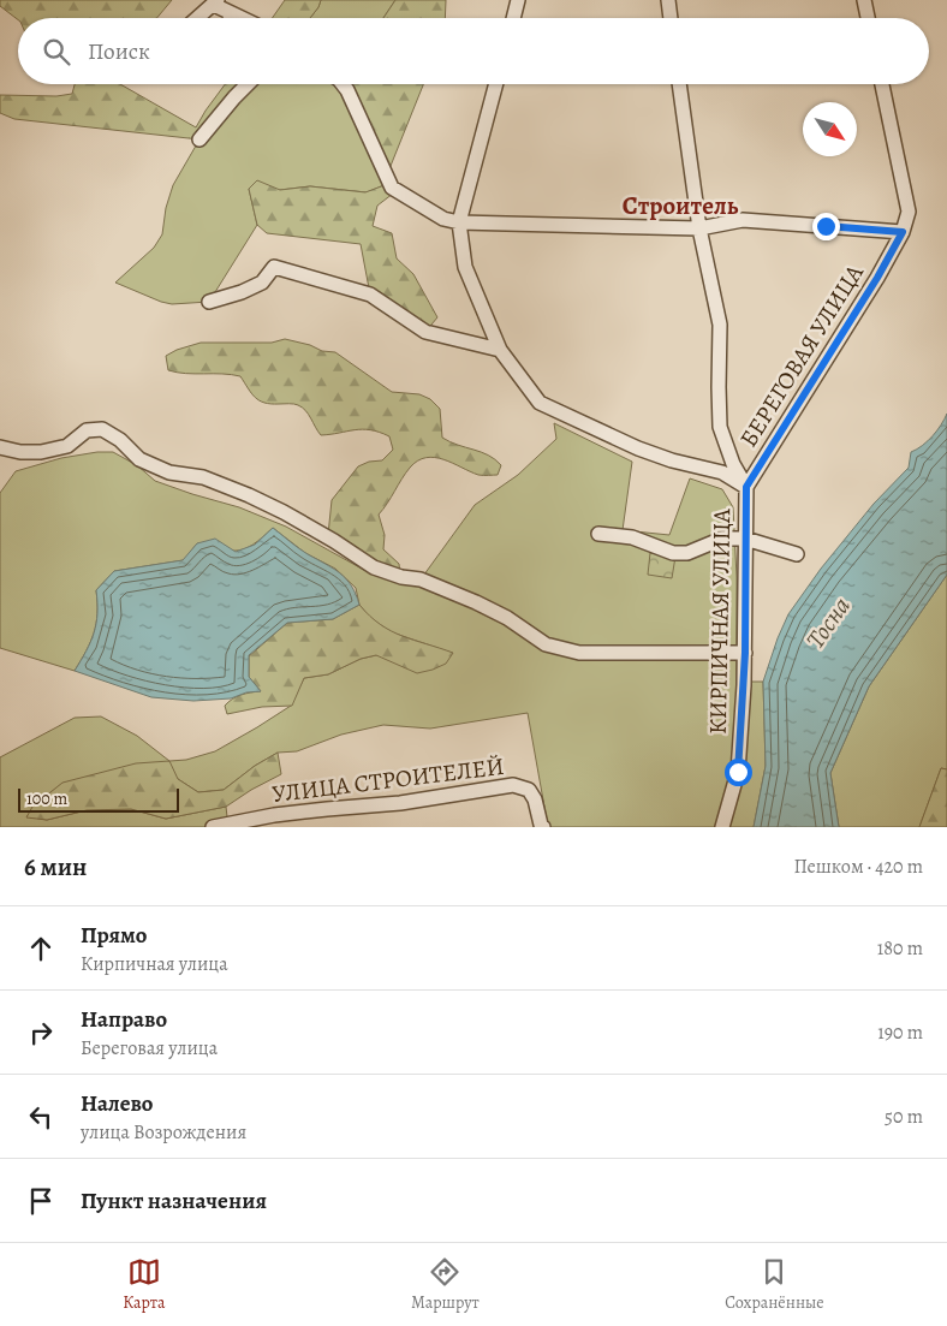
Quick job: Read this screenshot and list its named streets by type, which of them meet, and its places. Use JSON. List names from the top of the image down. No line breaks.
{"streets":{"street":["БЕРЕГОВАЯ УЛИЦА","КИРПИЧНАЯ УЛИЦА","УЛИЦА СТРОИТЕЛЕЙ"]},"crossings":[["БЕРЕГОВАЯ УЛИЦА","КИРПИЧНАЯ УЛИЦА"]],"districts":["Строитель"],"water":["Тосна"],"scale_bar":"100 m","north":"bottom right","page":{"search":"Поиск","scale":"100 m","heading":["6 мин","Пешком · 420 m"],"list":[["Прямо","Кирпичная улица","180 m"],["Направо","Береговая улица","190 m"],["Налево","улица Возрождения","50 m"],"Пункт назначения"],"nav":["Карта","Маршрут","Сохранённые"]}}
